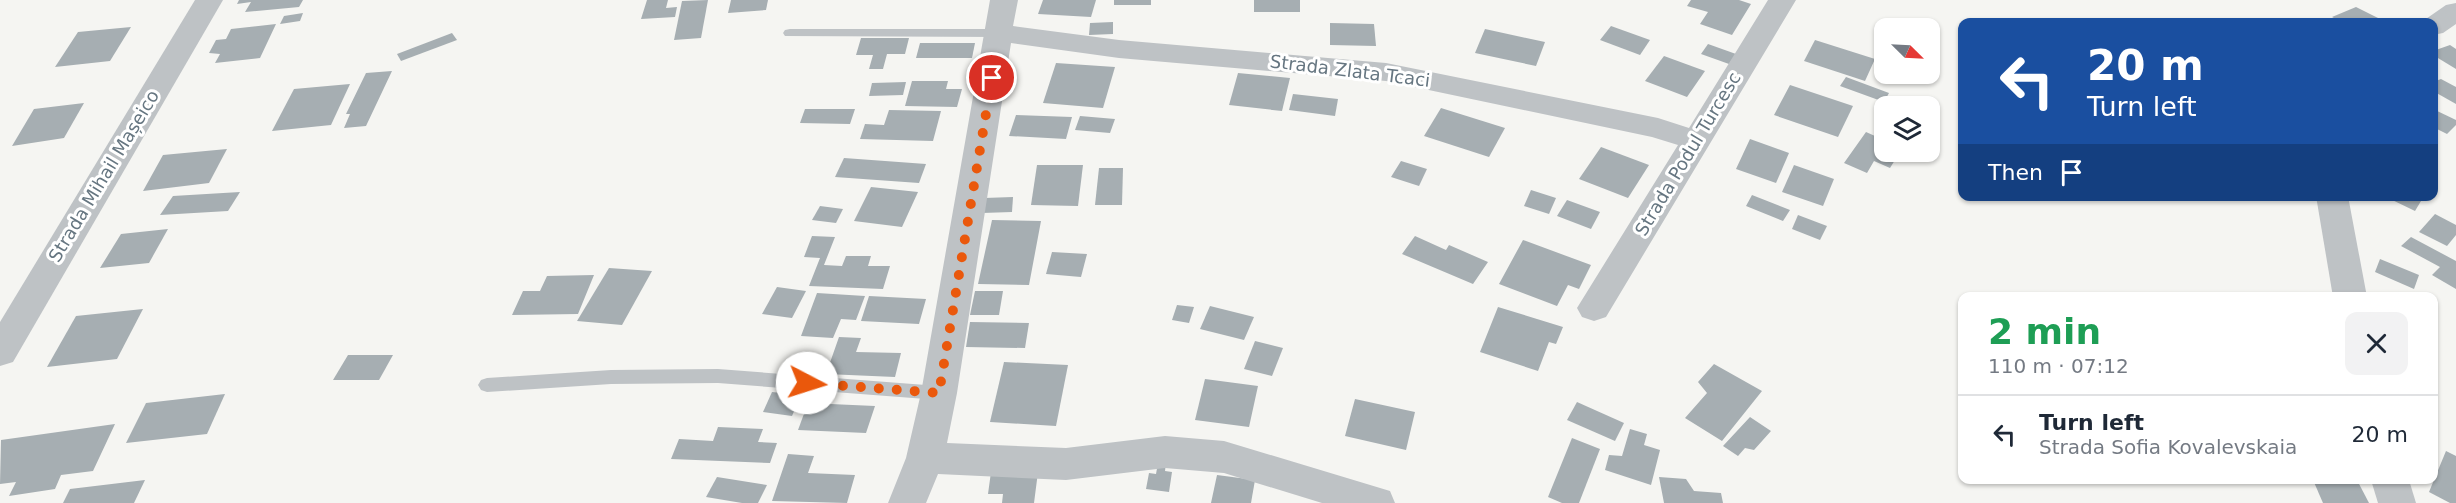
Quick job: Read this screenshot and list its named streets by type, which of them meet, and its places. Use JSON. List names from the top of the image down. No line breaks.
{"streets":{"street":["Strada Zlata Tcaci","Strada Podul Turcesc","Strada Mihail Mașeico"]},"crossings":[["Strada Zlata Tcaci","Strada Podul Turcesc"]],"north":"bottom right","page":{"turn":["20 m","Turn left"],"then":"Then","heading":["2 min","110 m · 07:12"],"list":[{"name":"Turn left","note":"Strada Sofia Kovalevskaia","value":"20 m"}]}}
